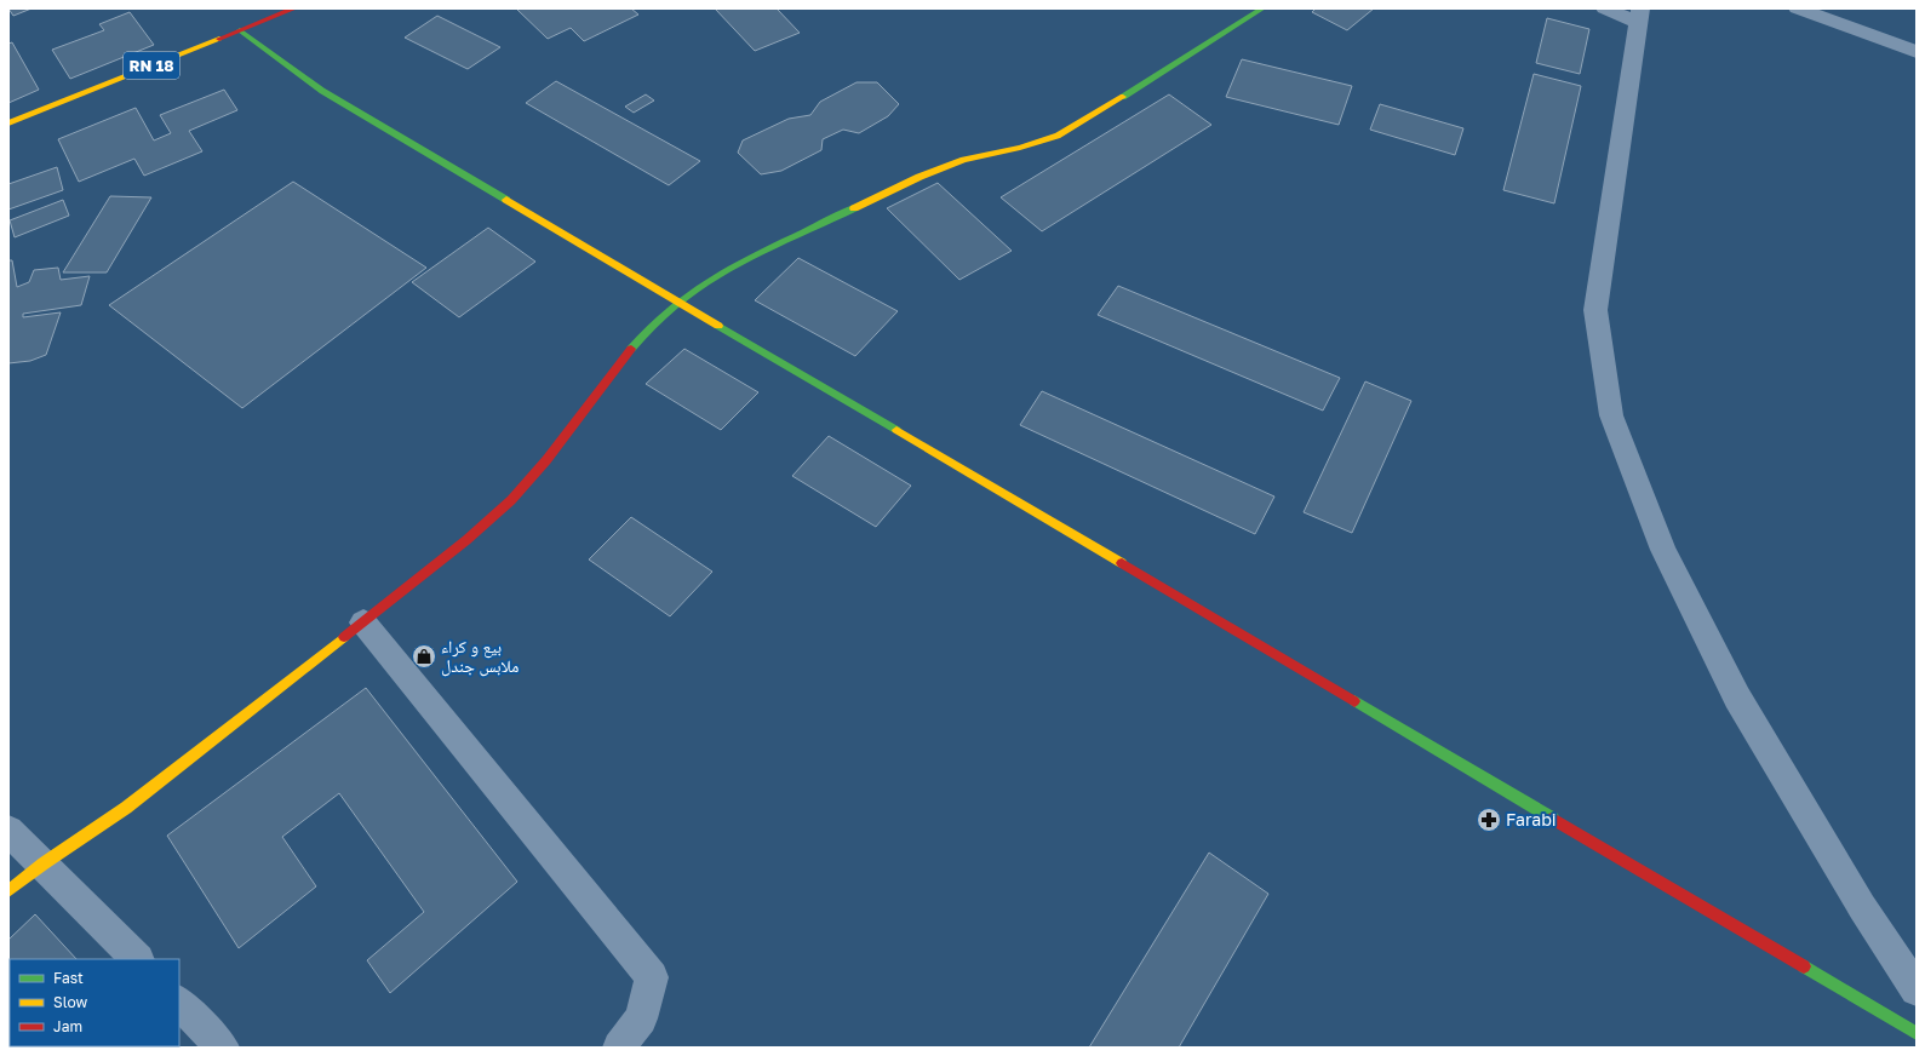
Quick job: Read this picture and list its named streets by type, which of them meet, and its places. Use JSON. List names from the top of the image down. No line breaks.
{"streets":{"street":["RN 18"]},"places":{"shop":["بيع و كراء ملابس جندل"],"pharmacy":["Farabi"]},"legend":["Fast","Slow","Jam"]}
